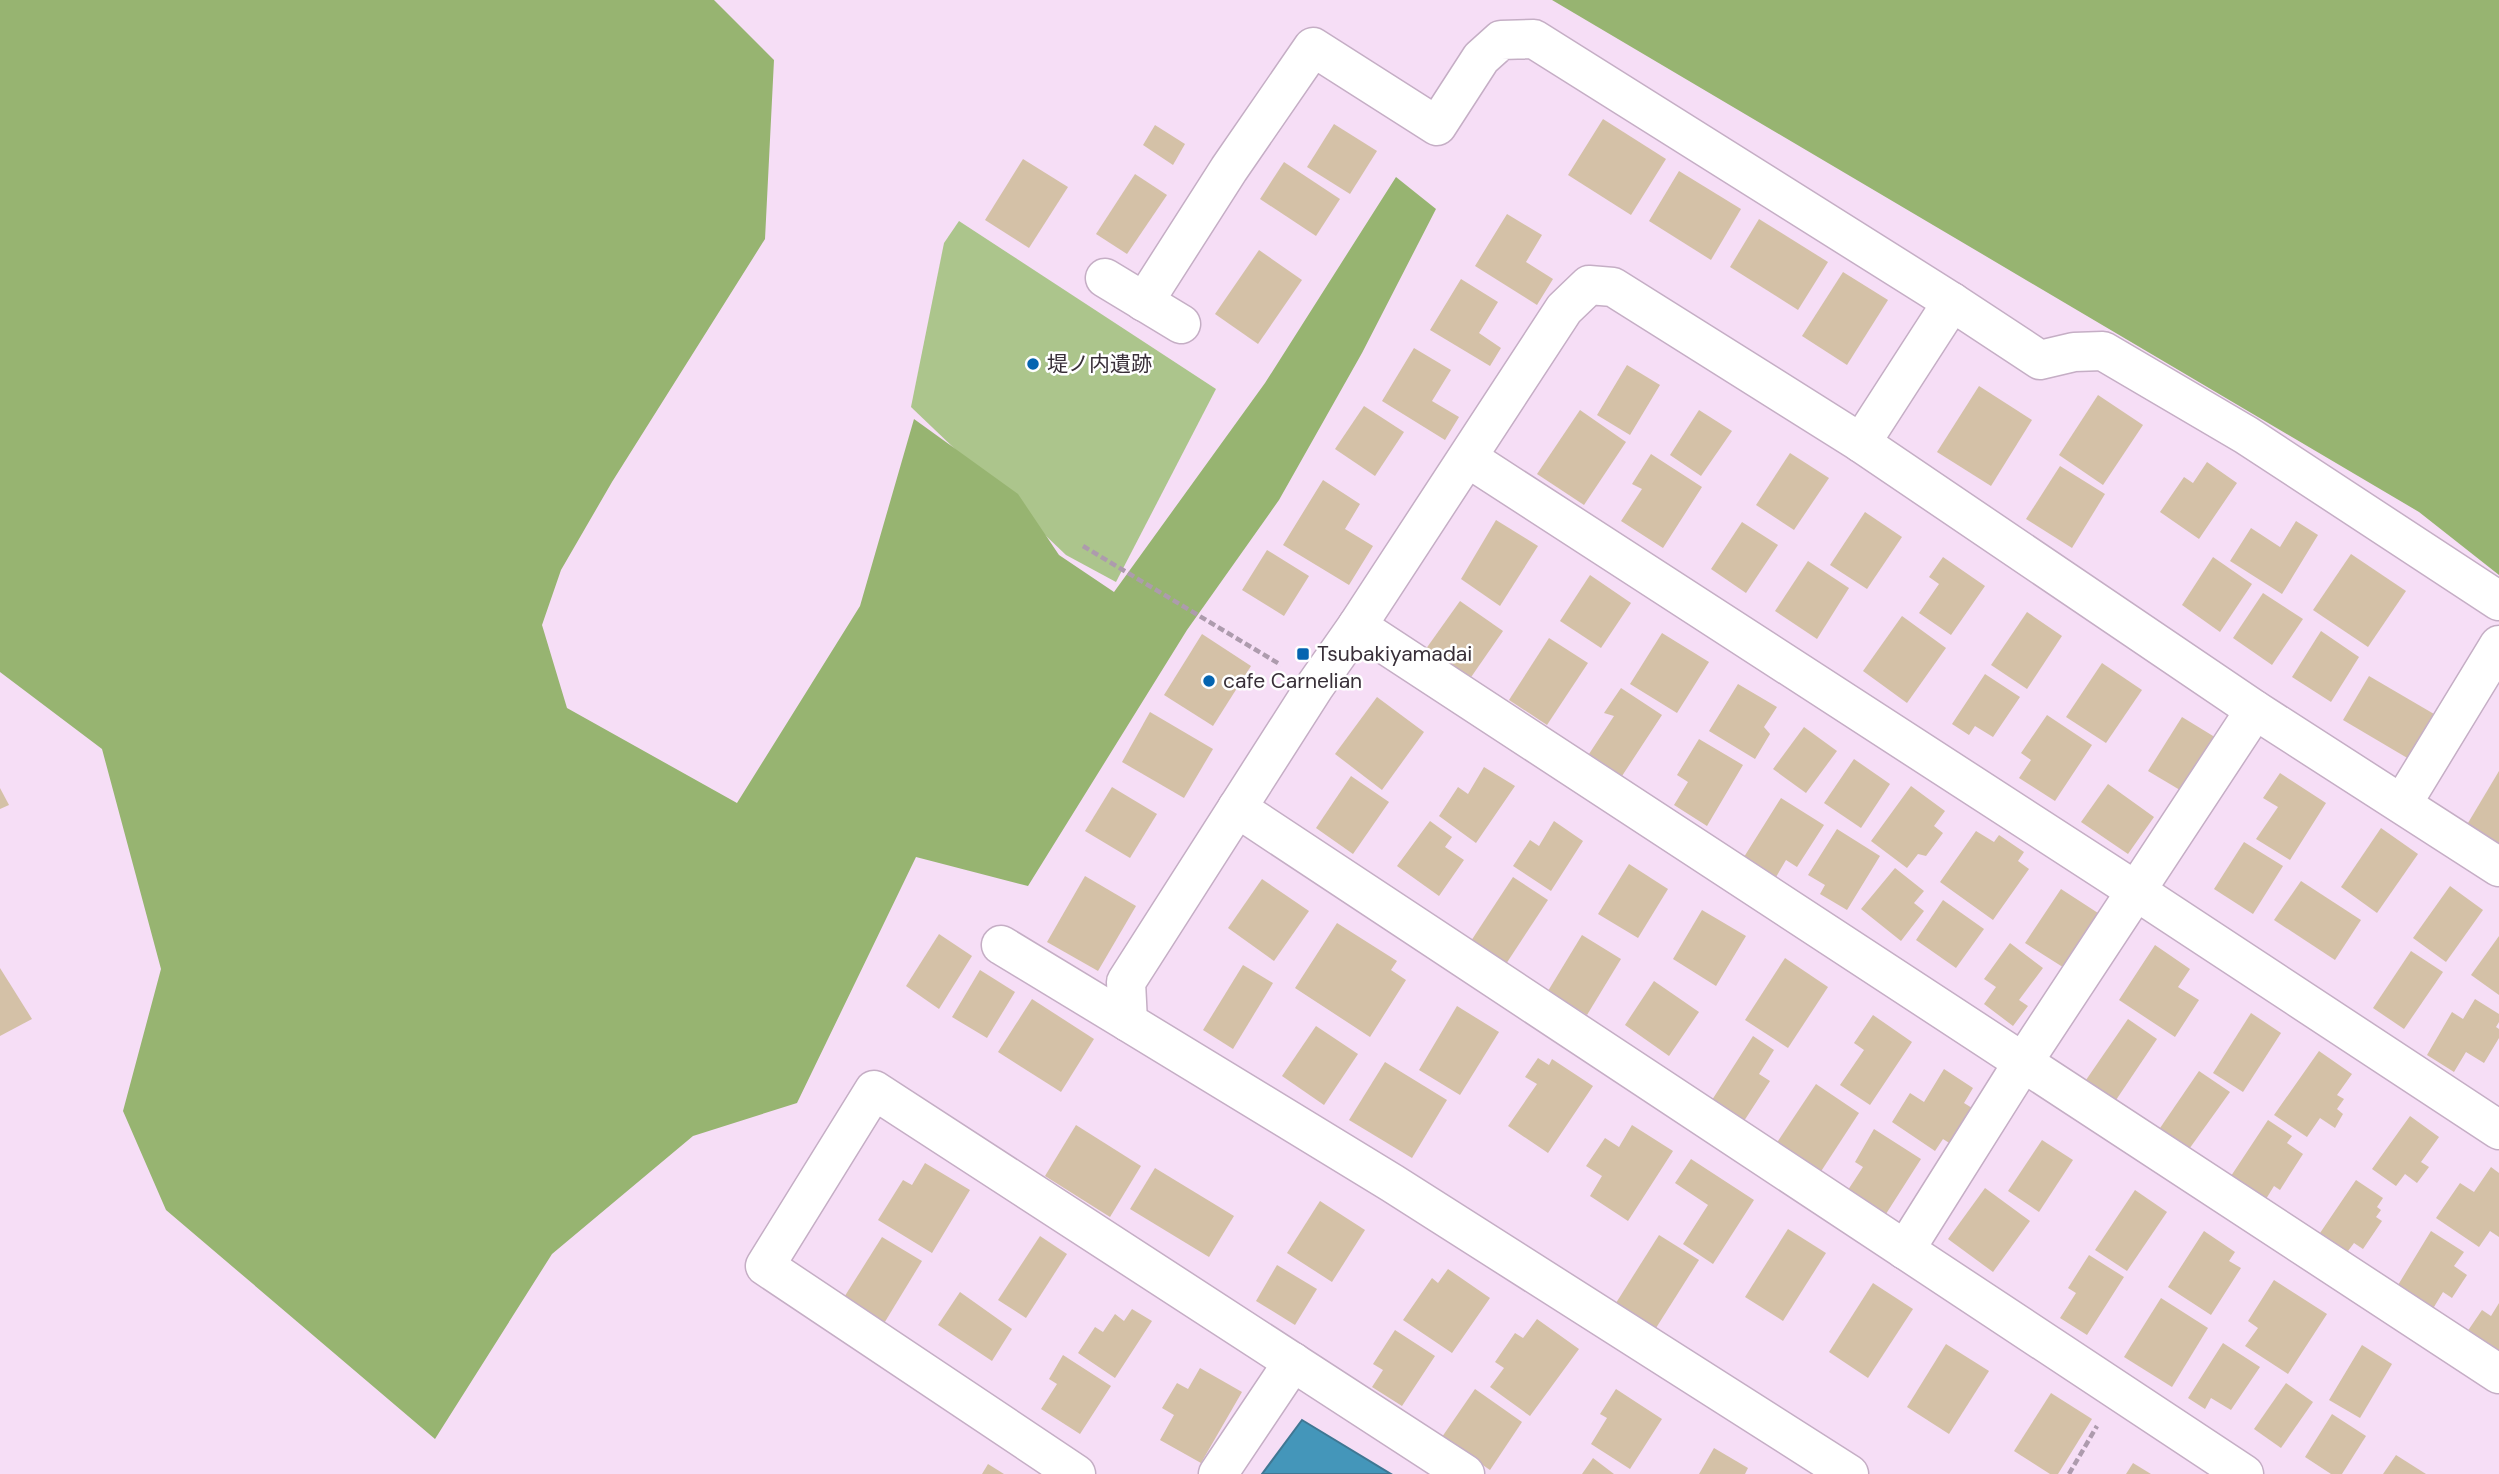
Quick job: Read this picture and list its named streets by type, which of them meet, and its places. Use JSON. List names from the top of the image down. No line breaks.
{"places":{"other":["堤ノ内遺跡","cafe Carnelian"],"transit":["Tsubakiyamadai"]}}
